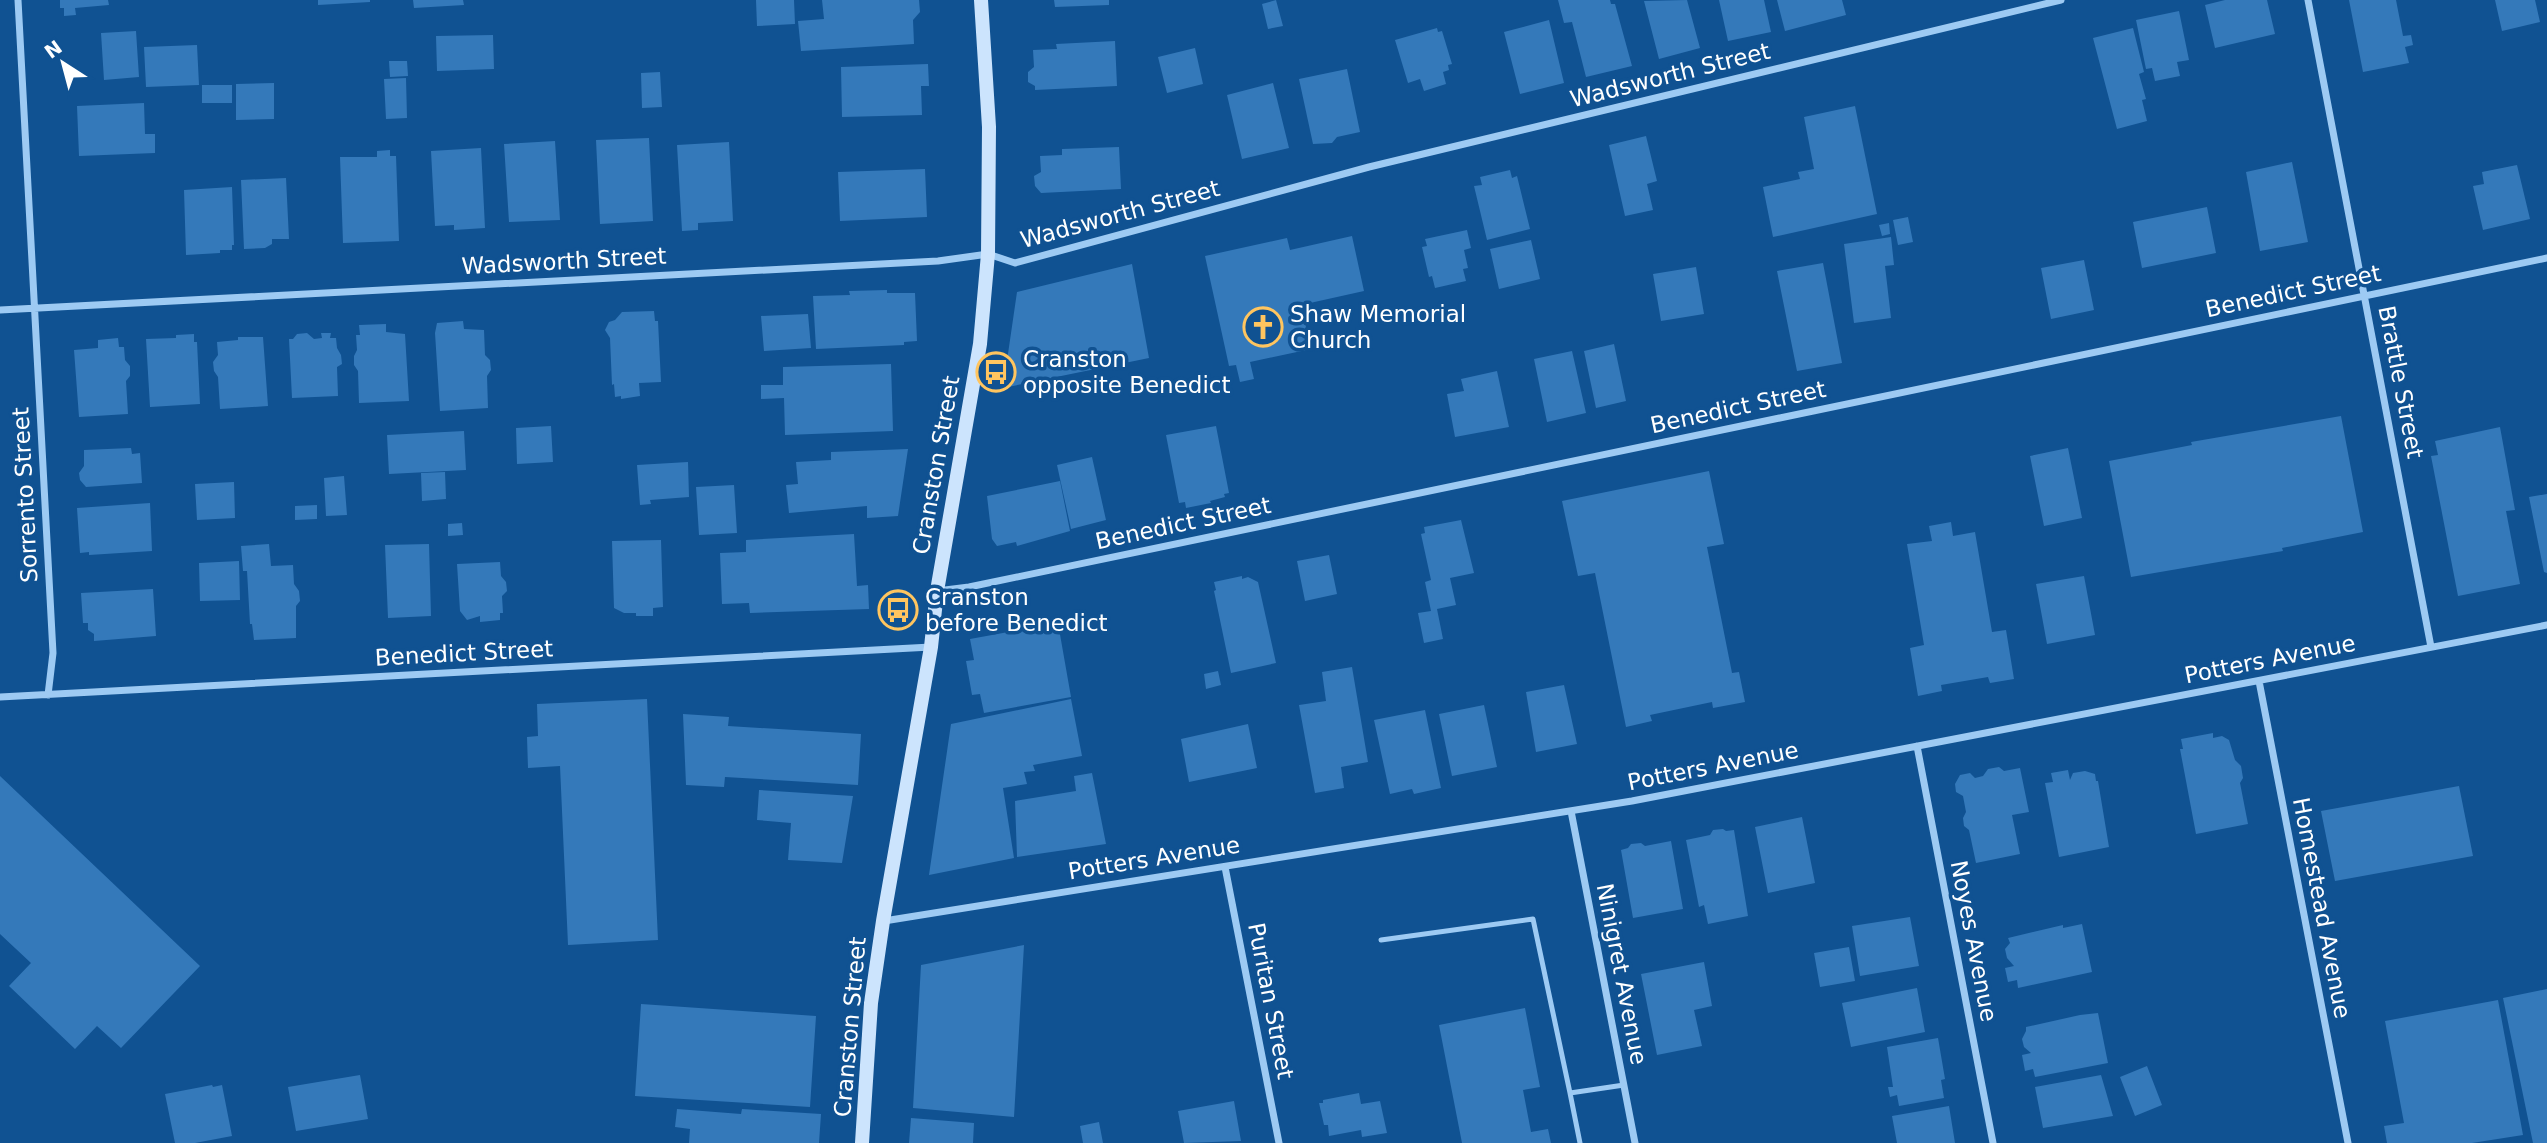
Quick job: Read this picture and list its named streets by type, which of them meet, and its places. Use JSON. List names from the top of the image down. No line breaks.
{"streets":{"main road":["Cranston Street"],"street":["Wadsworth Street","Benedict Street","Brattle Street","Sorrento Street","Potters Avenue","Homestead Avenue","Noyes Avenue","Ninigret Avenue","Puritan Street"]},"crossings":[["Wadsworth Street","Cranston Street"],["Wadsworth Street","Sorrento Street"],["Benedict Street","Brattle Street"],["Benedict Street","Cranston Street"],["Benedict Street","Sorrento Street"],["Brattle Street","Potters Avenue"],["Cranston Street","Potters Avenue"],["Potters Avenue","Homestead Avenue"],["Potters Avenue","Noyes Avenue"],["Potters Avenue","Ninigret Avenue"],["Potters Avenue","Puritan Street"]],"places":{"church":["Shaw Memorial Church"],"bus stop":["Cranston opposite Benedict","Cranston before Benedict"]},"north":"top left"}
